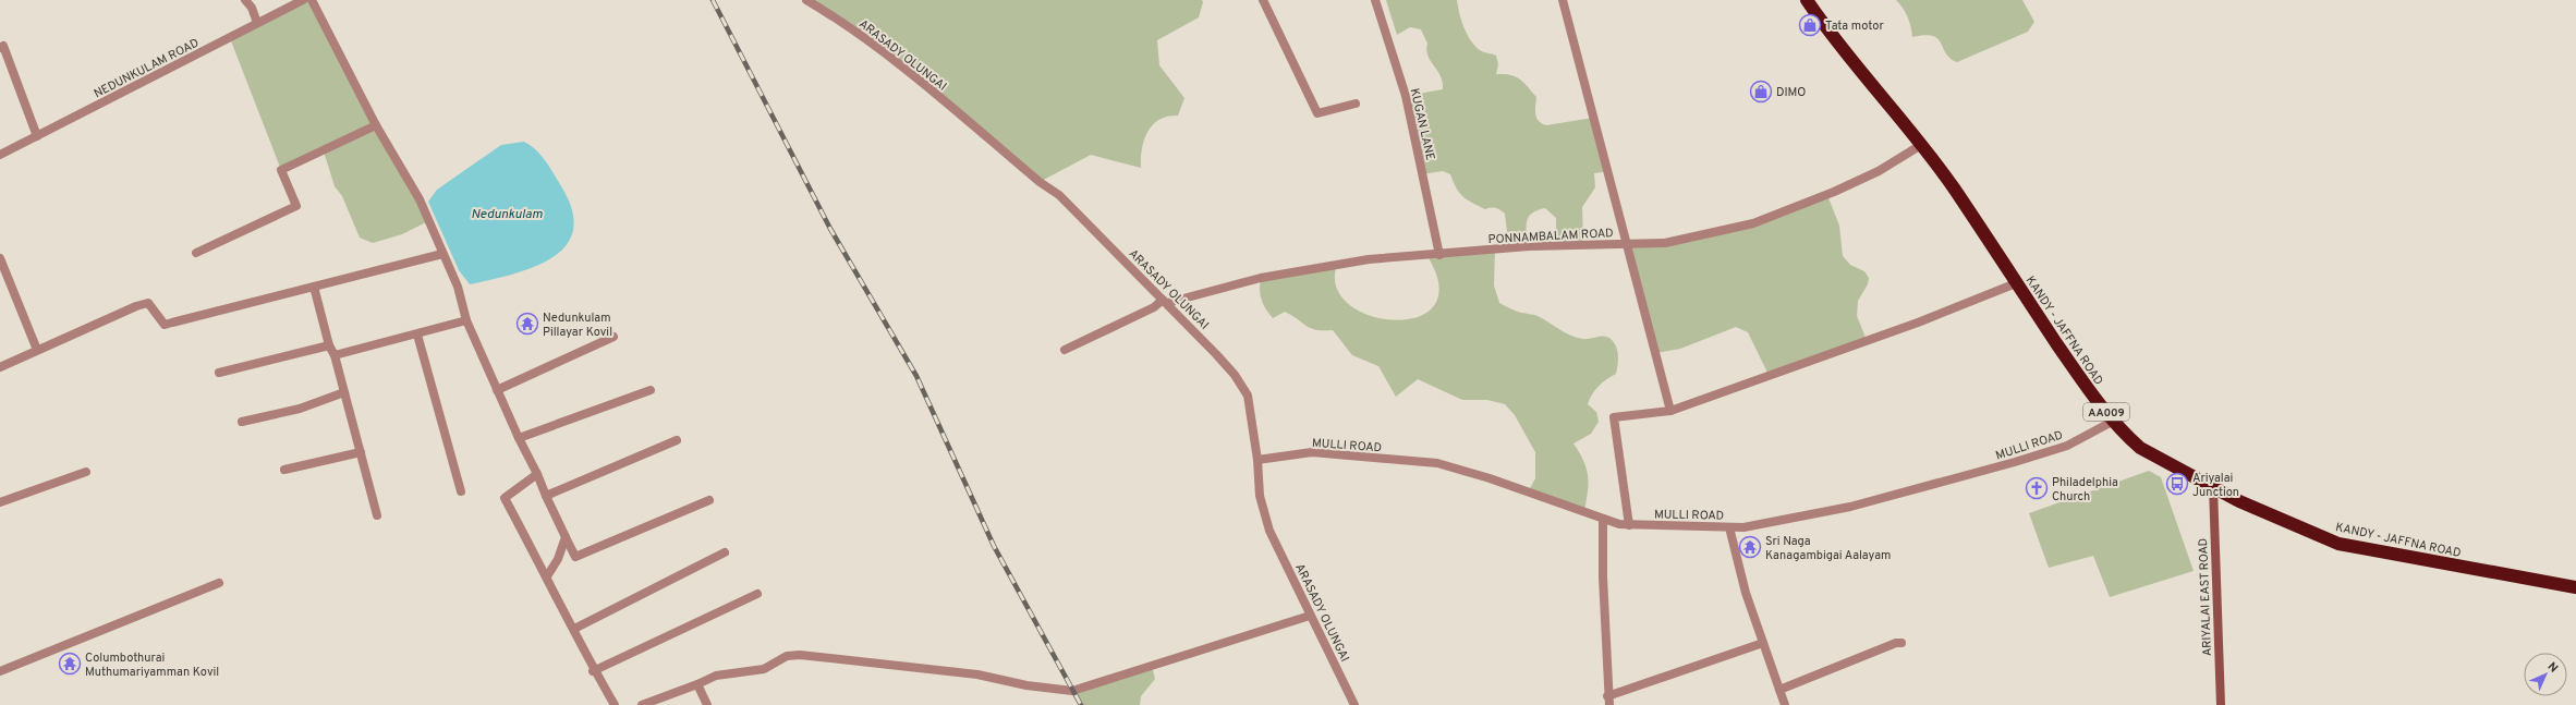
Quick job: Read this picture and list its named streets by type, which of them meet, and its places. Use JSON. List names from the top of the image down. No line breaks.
{"streets":{"highway":["KANDY - JAFFNA ROAD","AA009"],"street":["ARASADY OLUNGAI","NEDUNKULAM ROAD","KUGAN LANE","PONNAMBALAM ROAD","MULLI ROAD","ARIYALAI EAST ROAD"]},"crossings":[["ARASADY OLUNGAI","PONNAMBALAM ROAD"],["ARASADY OLUNGAI","MULLI ROAD"],["KUGAN LANE","PONNAMBALAM ROAD"],["PONNAMBALAM ROAD","KANDY - JAFFNA ROAD"],["KANDY - JAFFNA ROAD","MULLI ROAD"],["KANDY - JAFFNA ROAD","ARIYALAI EAST ROAD"]],"water":["Nedunkulam"],"places":{"shop":["Tata motor","DIMO"],"temple":["Nedunkulam Pillayar Kovil","Sri Naga Kanagambigai Aalayam","Columbothurai Muthumariyamman Kovil"],"bus stop":["Ariyalai Junction"],"church":["Philadelphia Church"]},"north":"top right"}
